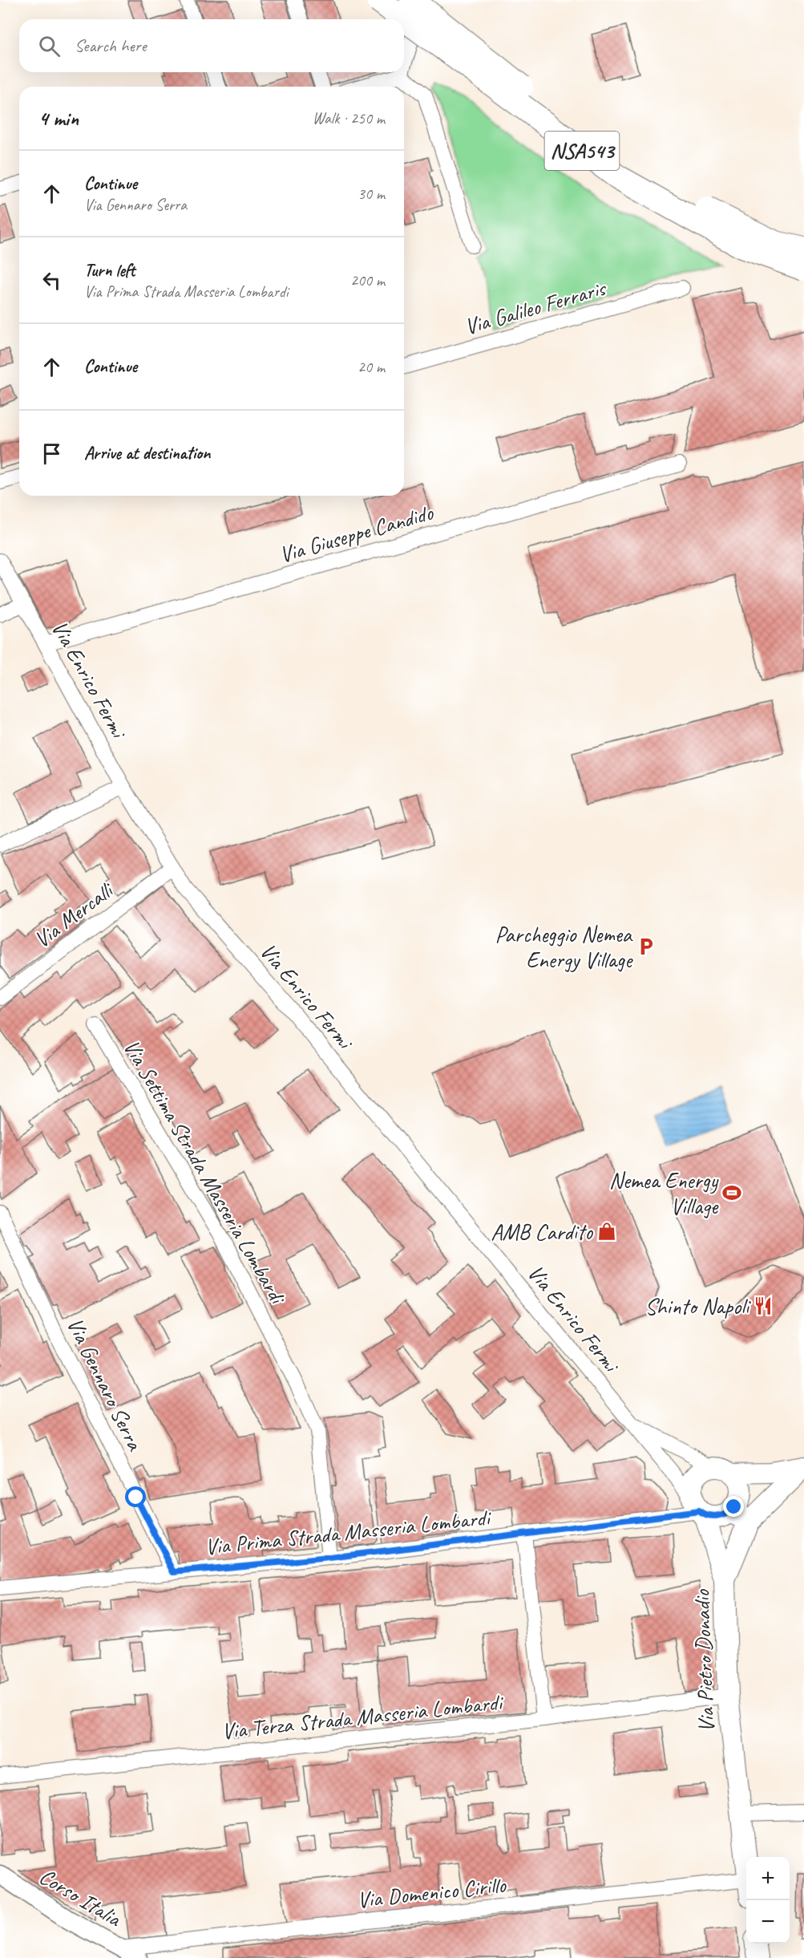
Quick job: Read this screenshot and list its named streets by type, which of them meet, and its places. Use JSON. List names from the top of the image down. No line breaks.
{"streets":{"highway":["NSA543"],"main road":["Via Pietro Donadio"],"street":["Via Galileo Ferraris","Via Giuseppe Candido","Via Enrico Fermi","Via Mercalli","Via Settima Strada Masseria Lombardi","Via Gennaro Serra","Via Prima Strada Masseria Lombardi","Via Terza Strada Masseria Lombardi","Via Domenico Cirillo","Corso Italia"]},"crossings":[["Via Giuseppe Candido","Via Enrico Fermi"],["Via Enrico Fermi","Via Mercalli"],["Via Enrico Fermi","Via Prima Strada Masseria Lombardi"],["Via Settima Strada Masseria Lombardi","Via Prima Strada Masseria Lombardi"],["Via Gennaro Serra","Via Prima Strada Masseria Lombardi"],["Via Pietro Donadio","Via Terza Strada Masseria Lombardi"],["Via Domenico Cirillo","Corso Italia"]],"places":{"parking":["Parcheggio Nemea Energy Village"],"sports":["Nemea Energy Village"],"shop":["AMB Cardito"],"restaurant":["Shinto Napoli"]},"page":{"search":"Search here","heading":["4 min","Walk · 250 m"],"list":[["Continue","Via Gennaro Serra","30 m"],["Turn left","Via Prima Strada Masseria Lombardi","200 m"],["Continue","20 m"],"Arrive at destination"],"map_buttons":["+","−"]}}
